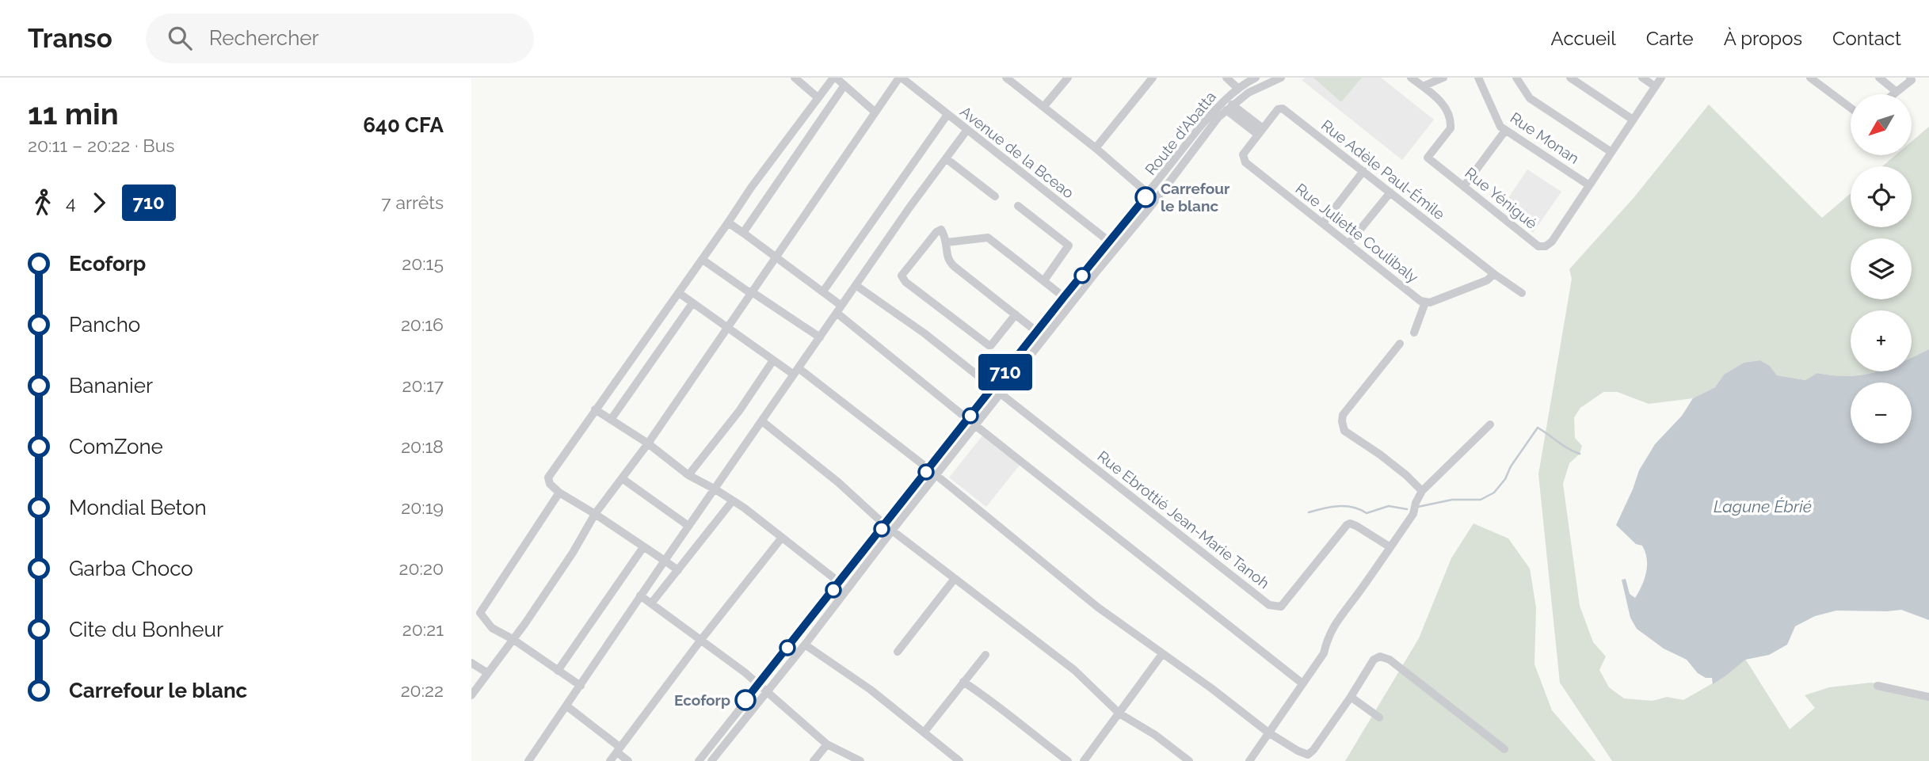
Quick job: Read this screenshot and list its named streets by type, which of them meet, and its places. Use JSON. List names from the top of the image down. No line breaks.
{"streets":{"street":["Route d'Abatta","Rue Monan","Avenue de la Bceao","Rue Adèle Paul-Émile","Rue Yénigué","Rue Juliette Coulibaly","Rue Ebrottié Jean-Marie Tanoh"]},"crossings":[["Route d'Abatta","Avenue de la Bceao"],["Route d'Abatta","Rue Ebrottié Jean-Marie Tanoh"],["Rue Monan","Rue Yénigué"],["Rue Adèle Paul-Émile","Rue Juliette Coulibaly"]],"water":["Lagune Ébrié"],"places":["Carrefour le blanc","Ecoforp"],"lines":["bus line 710"],"north":"bottom left","page":{"header":"Transo","search":"Rechercher","nav":["Accueil","Carte","À propos","Contact"],"heading":["11 min","20:11 – 20:22 · Bus","640 CFA"],"on_map":"710","map_buttons":["+","−"],"legs":["4","710","7 arrêts"],"list":[{"name":"Ecoforp","value":"20:15"},{"name":"Pancho","value":"20:16"},{"name":"Bananier","value":"20:17"},{"name":"ComZone","value":"20:18"},{"name":"Mondial Beton","value":"20:19"},{"name":"Garba Choco","value":"20:20"},{"name":"Cite du Bonheur","value":"20:21"},{"name":"Carrefour le blanc","value":"20:22"}]}}
